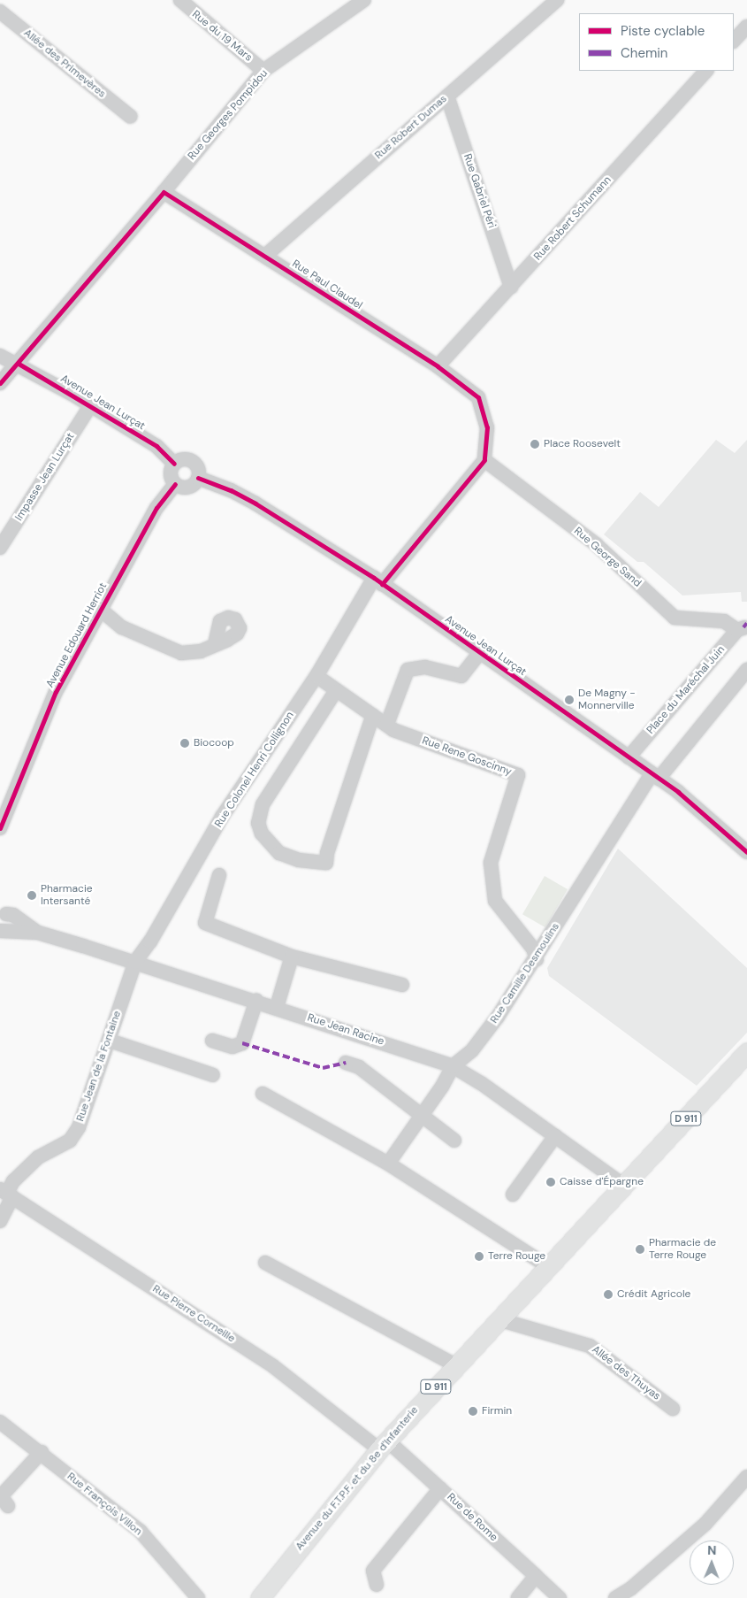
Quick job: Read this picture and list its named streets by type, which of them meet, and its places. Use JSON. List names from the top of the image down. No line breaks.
{"streets":{"main road":["D 911","Avenue du F.T.P.F. et du 8e d'Infanterie"],"street":["Rue du 19 Mars","Allée des Primevères","Rue Georges Pompidou","Rue Robert Dumas","Rue Gabriel Péri","Rue Robert Schumann","Rue Paul Claudel","Avenue Jean Lurçat","Impasse Jean Lurçat","Rue George Sand","Avenue Edouard Herriot","Place du Maréchal Juin","Rue Rene Goscinny","Rue Colonel Henri Collignon","Rue Camille Desmoulins","Rue Jean Racine","Rue Jean de la Fontaine","Rue Pierre Corneille","Allée des Thuyas","Rue François Villon","Rue de Rome"]},"crossings":[["Rue du 19 Mars","Rue Georges Pompidou"],["Rue Georges Pompidou","Rue Paul Claudel"],["Rue Robert Dumas","Rue Gabriel Péri"],["Rue Robert Dumas","Rue Paul Claudel"],["Rue Gabriel Péri","Rue Robert Schumann"],["Rue Robert Schumann","Rue Paul Claudel"],["Rue Paul Claudel","Rue George Sand"],["Avenue Jean Lurçat","Impasse Jean Lurçat"],["Avenue Jean Lurçat","Avenue Edouard Herriot"],["Avenue Jean Lurçat","Place du Maréchal Juin"],["Avenue Jean Lurçat","Rue Colonel Henri Collignon"],["Avenue Jean Lurçat","Rue Camille Desmoulins"],["Rue George Sand","Place du Maréchal Juin"],["Rue Rene Goscinny","Rue Camille Desmoulins"],["Rue Colonel Henri Collignon","Rue Jean Racine"],["Rue Colonel Henri Collignon","Rue Jean de la Fontaine"],["Rue Camille Desmoulins","Rue Jean Racine"],["Rue Jean Racine","Rue Jean de la Fontaine"],["Rue Jean Racine","Avenue du F.T.P.F. et du 8e d'Infanterie"],["Rue Jean de la Fontaine","Rue Pierre Corneille"],["Rue Pierre Corneille","Avenue du F.T.P.F. et du 8e d'Infanterie"],["Rue Pierre Corneille","Rue de Rome"],["Allée des Thuyas","Avenue du F.T.P.F. et du 8e d'Infanterie"],["Avenue du F.T.P.F. et du 8e d'Infanterie","Rue de Rome"]],"places":["Place Roosevelt","De Magny - Monnerville","Biocoop","Pharmacie Intersanté","Caisse d'Épargne","Pharmacie de Terre Rouge","Terre Rouge","Crédit Agricole","Firmin"],"legend":["Piste cyclable","Chemin"],"north":"top"}
